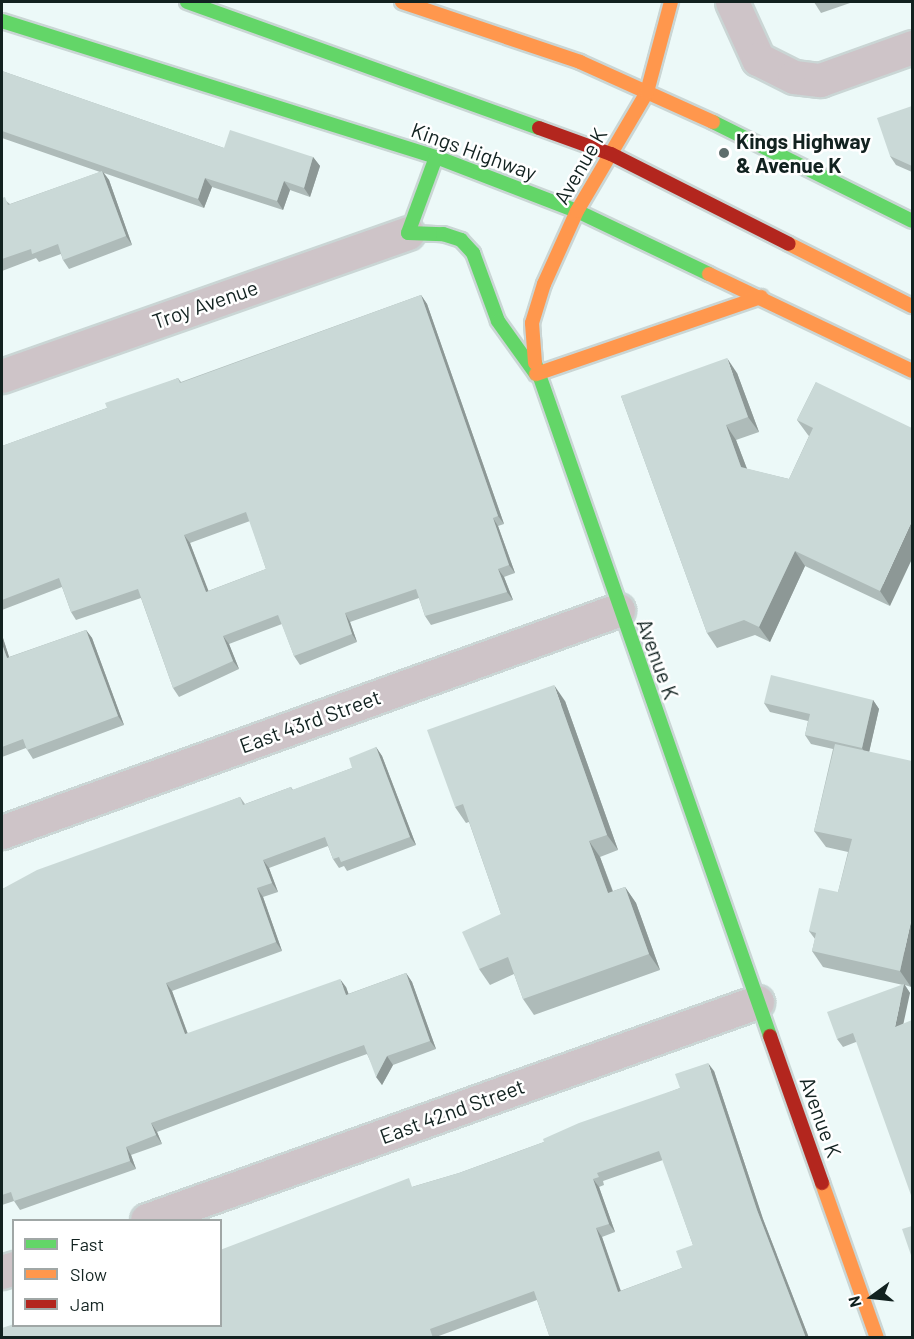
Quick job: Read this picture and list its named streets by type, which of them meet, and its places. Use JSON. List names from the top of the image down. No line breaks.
{"streets":{"street":["Kings Highway","Avenue K","Troy Avenue","East 43rd Street","East 42nd Street"]},"crossings":[["Kings Highway","Avenue K"],["Avenue K","East 43rd Street"],["Avenue K","East 42nd Street"]],"places":["Kings Highway & Avenue K"],"legend":["Fast","Slow","Jam"],"north":"left"}
